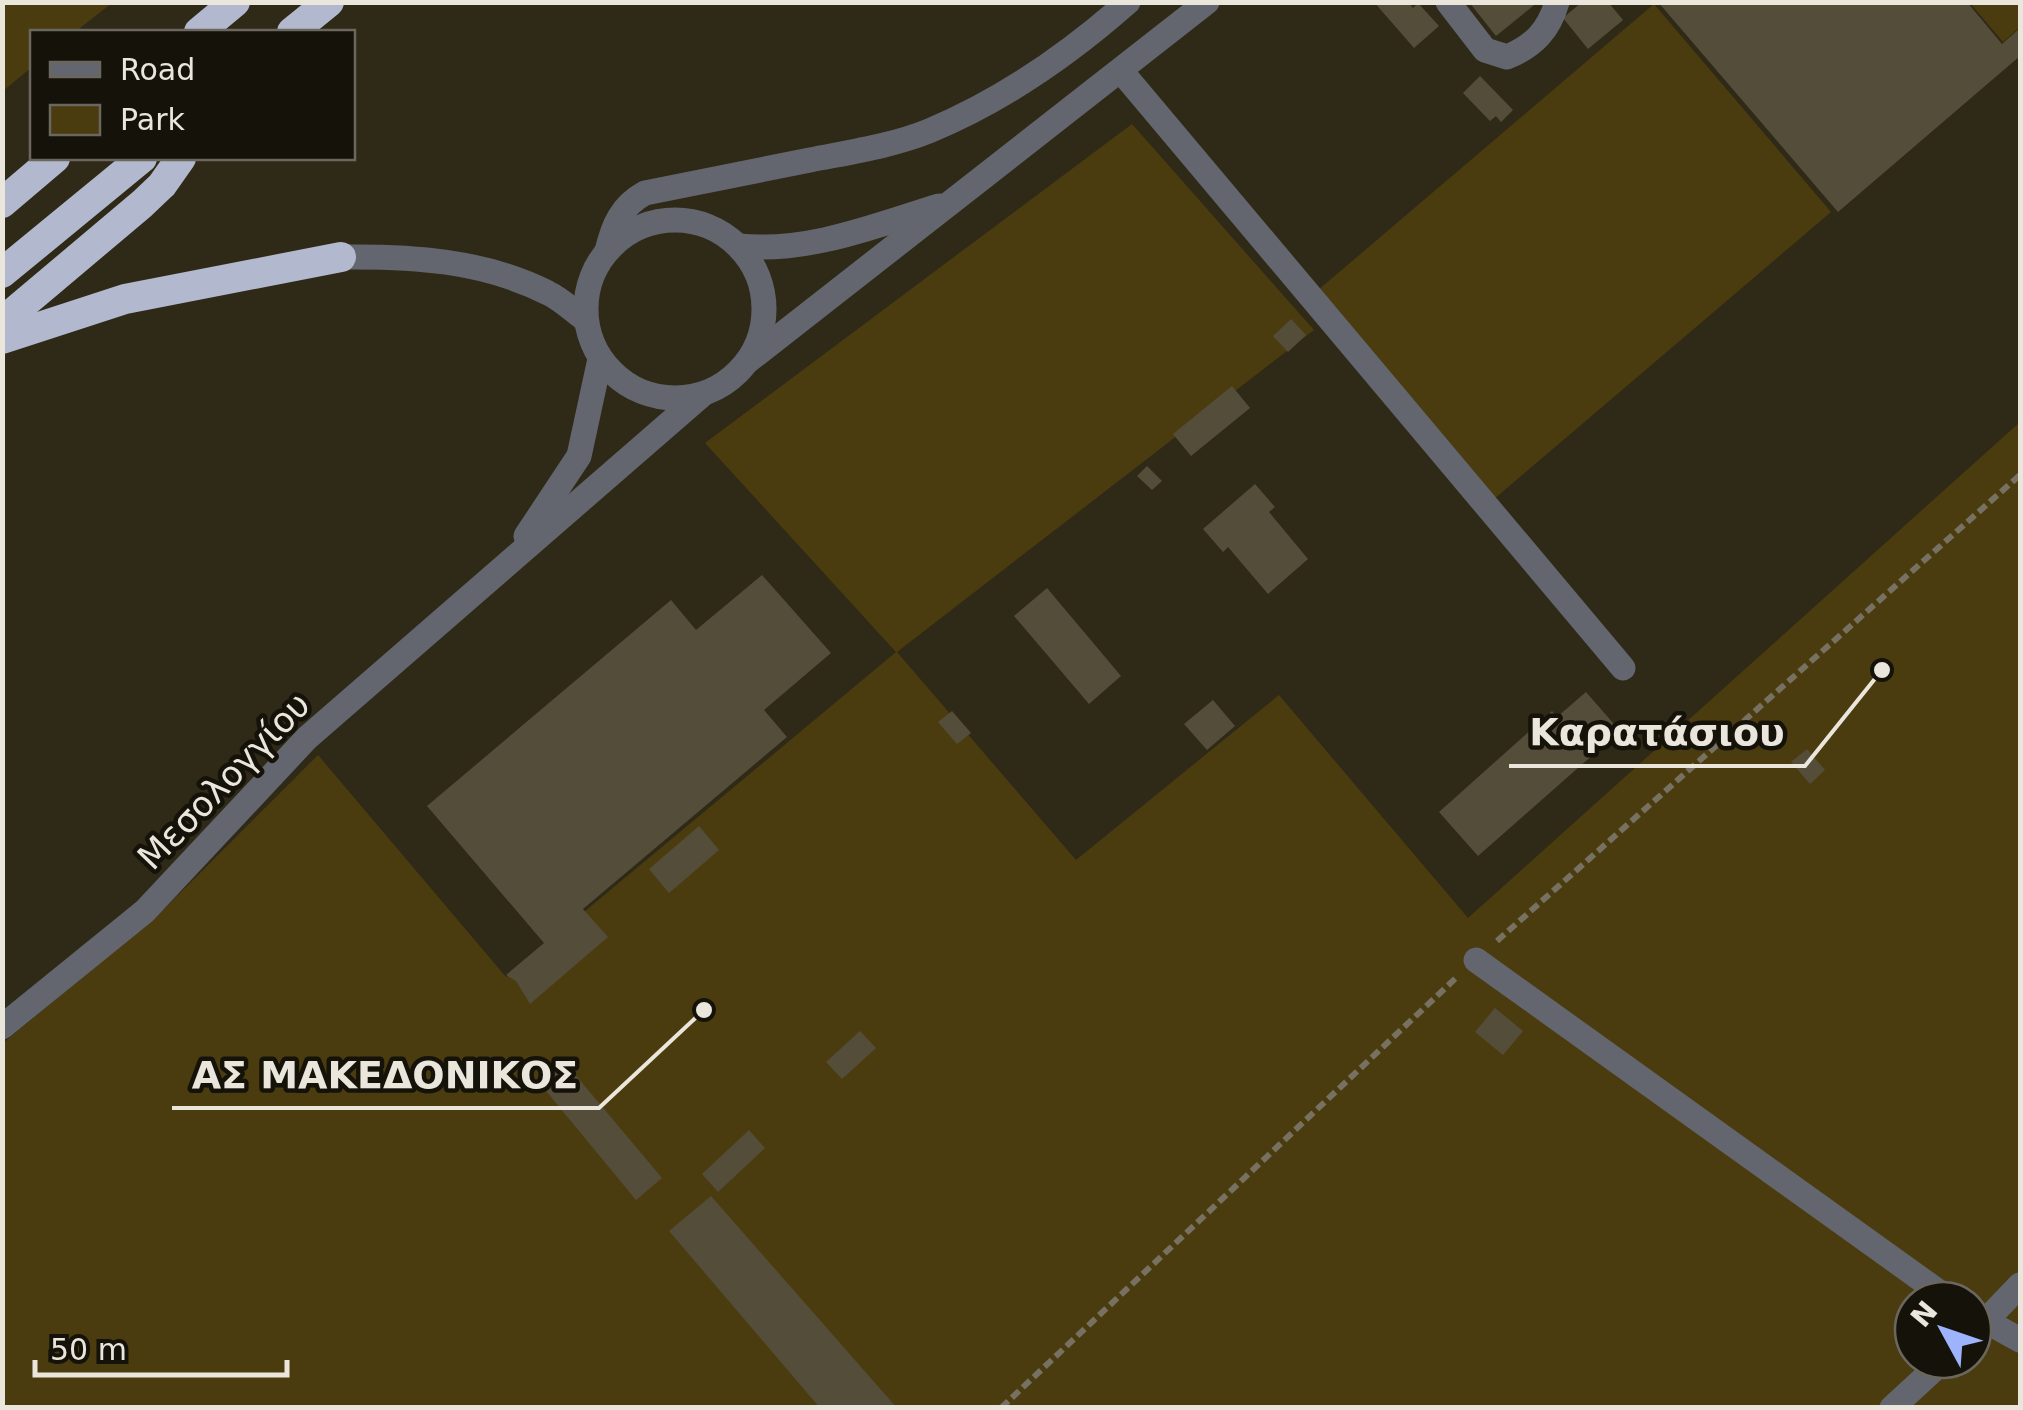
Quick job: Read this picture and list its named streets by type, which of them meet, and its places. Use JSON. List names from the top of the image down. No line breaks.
{"streets":{"street":["Μεσολογγίου"]},"places":["Καρατάσιου","ΑΣ ΜΑΚΕΔΟΝΙΚΟΣ"],"legend":["Road","Park"],"scale_bar":"50 m","north":"top left"}
